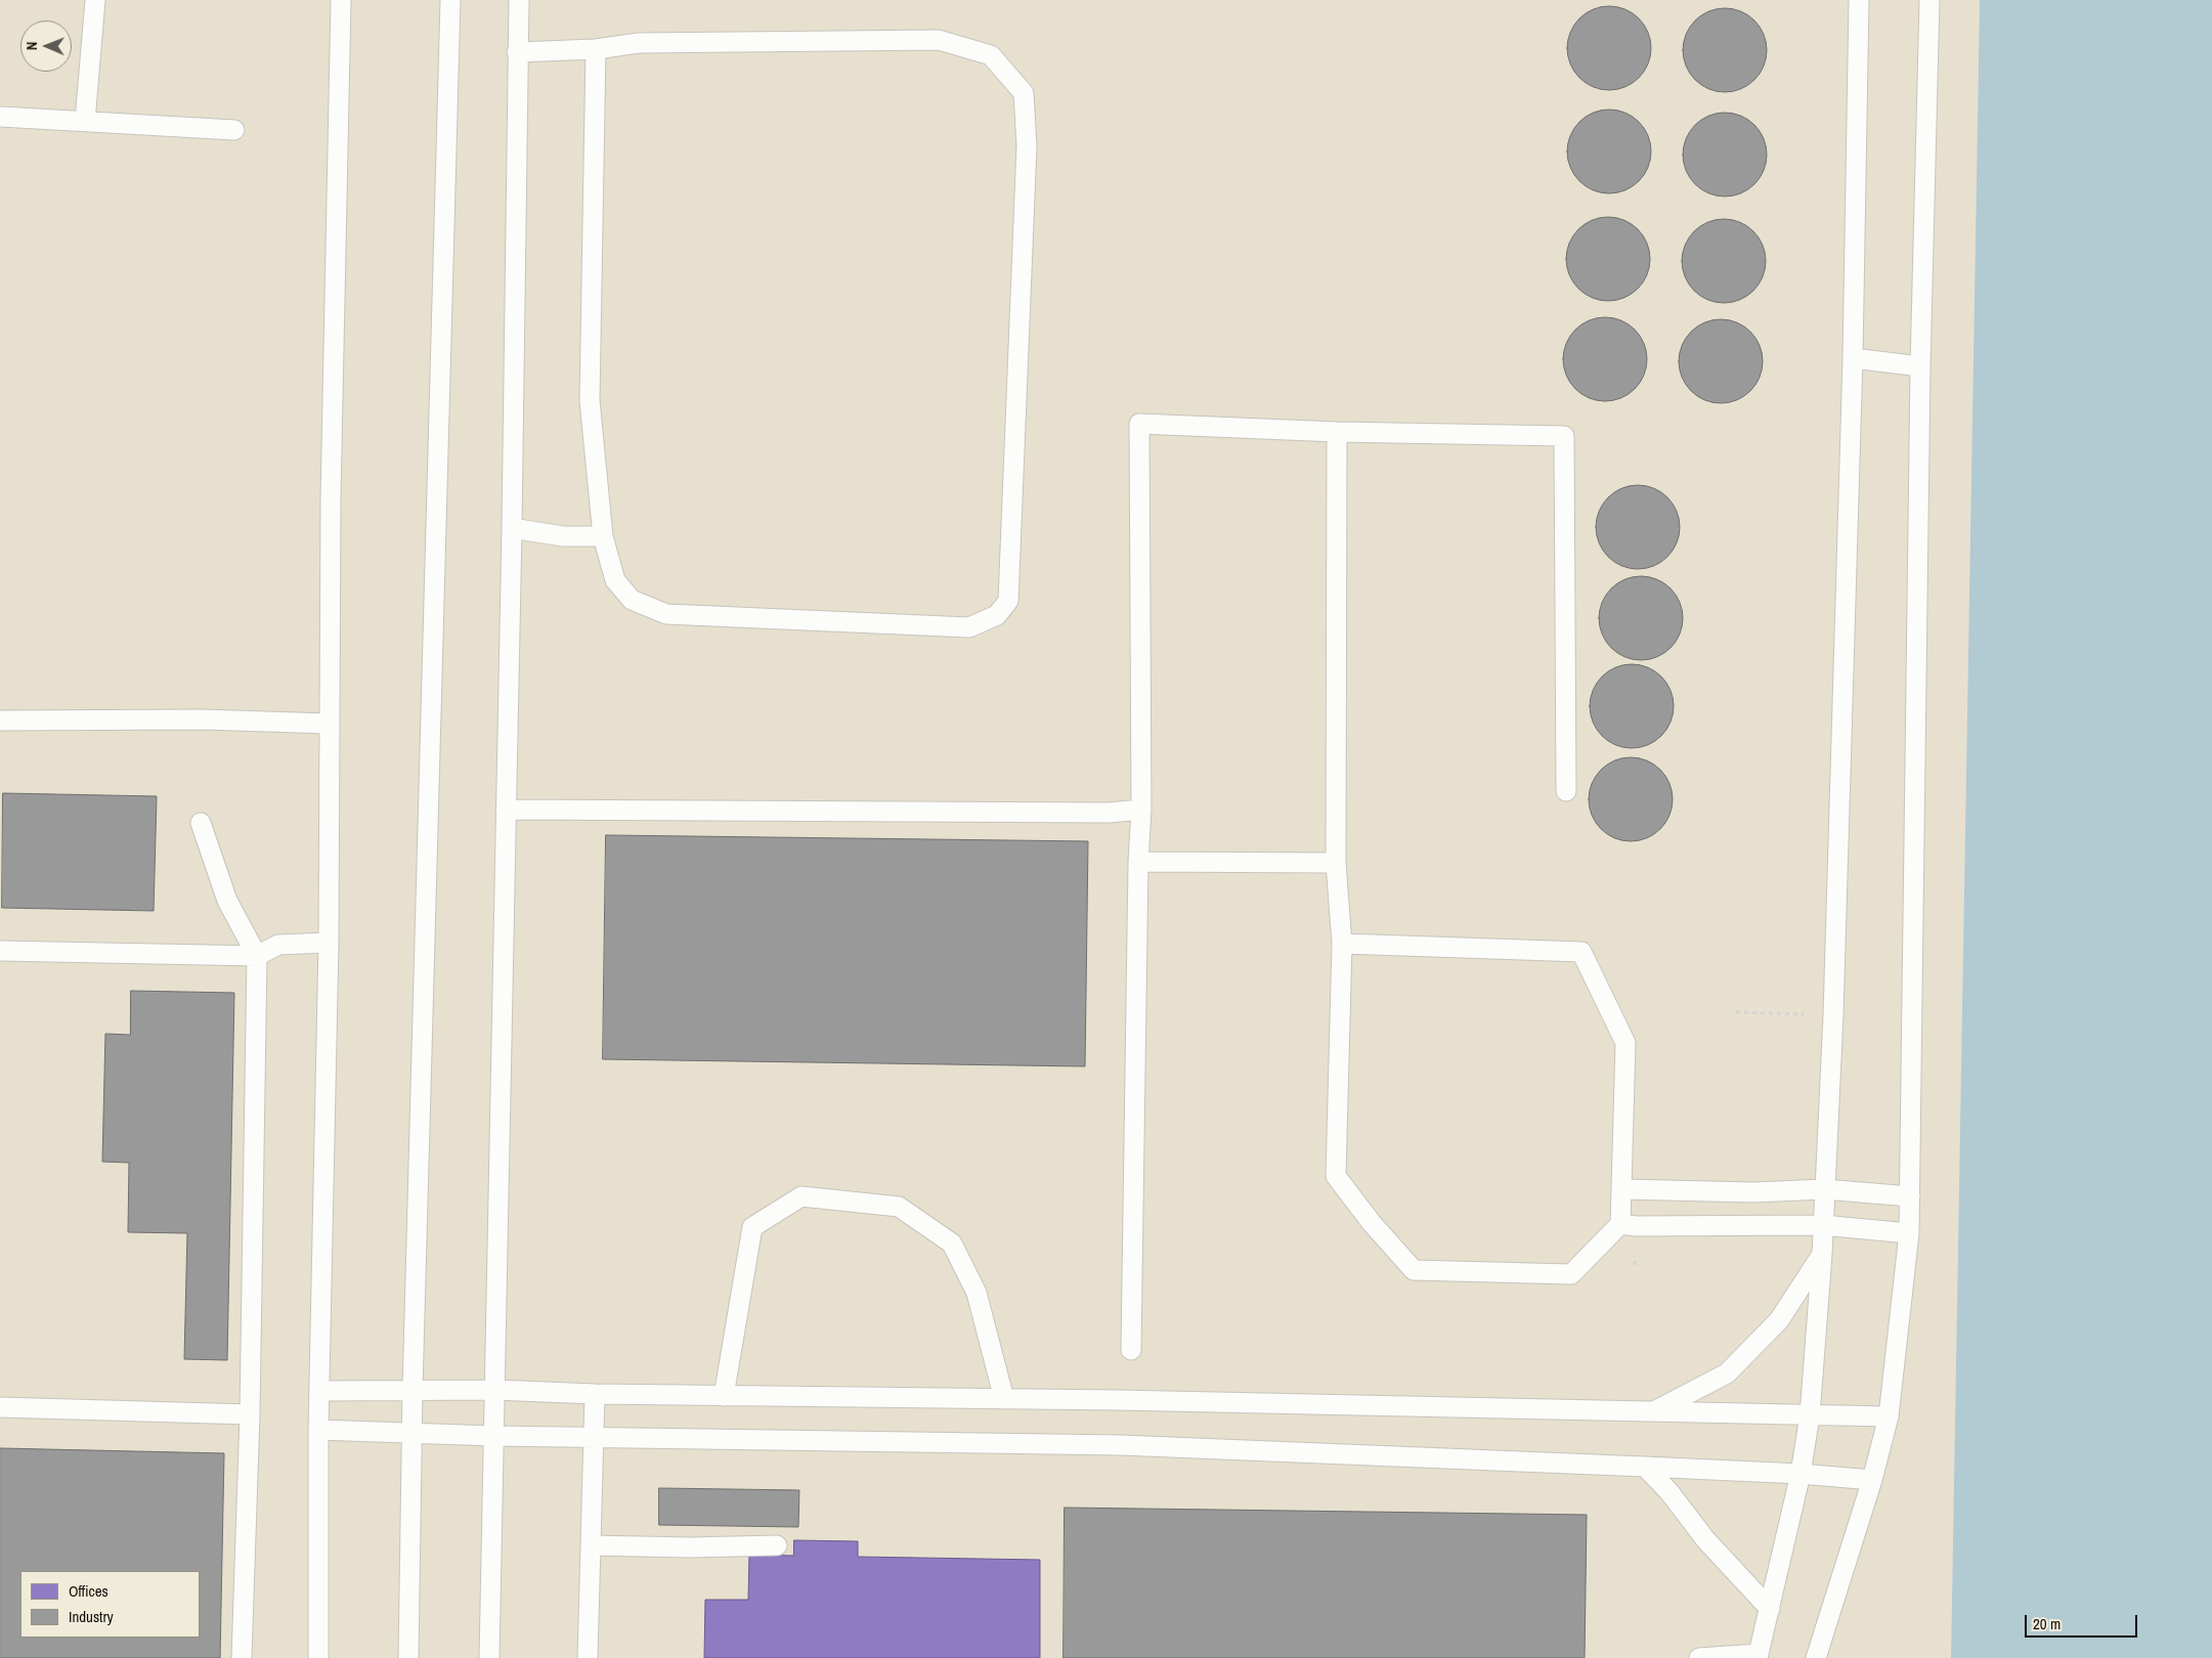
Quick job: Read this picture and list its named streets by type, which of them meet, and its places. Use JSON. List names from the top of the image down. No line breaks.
{"legend":["Offices","Industry"],"scale_bar":"20 m","north":"left"}
